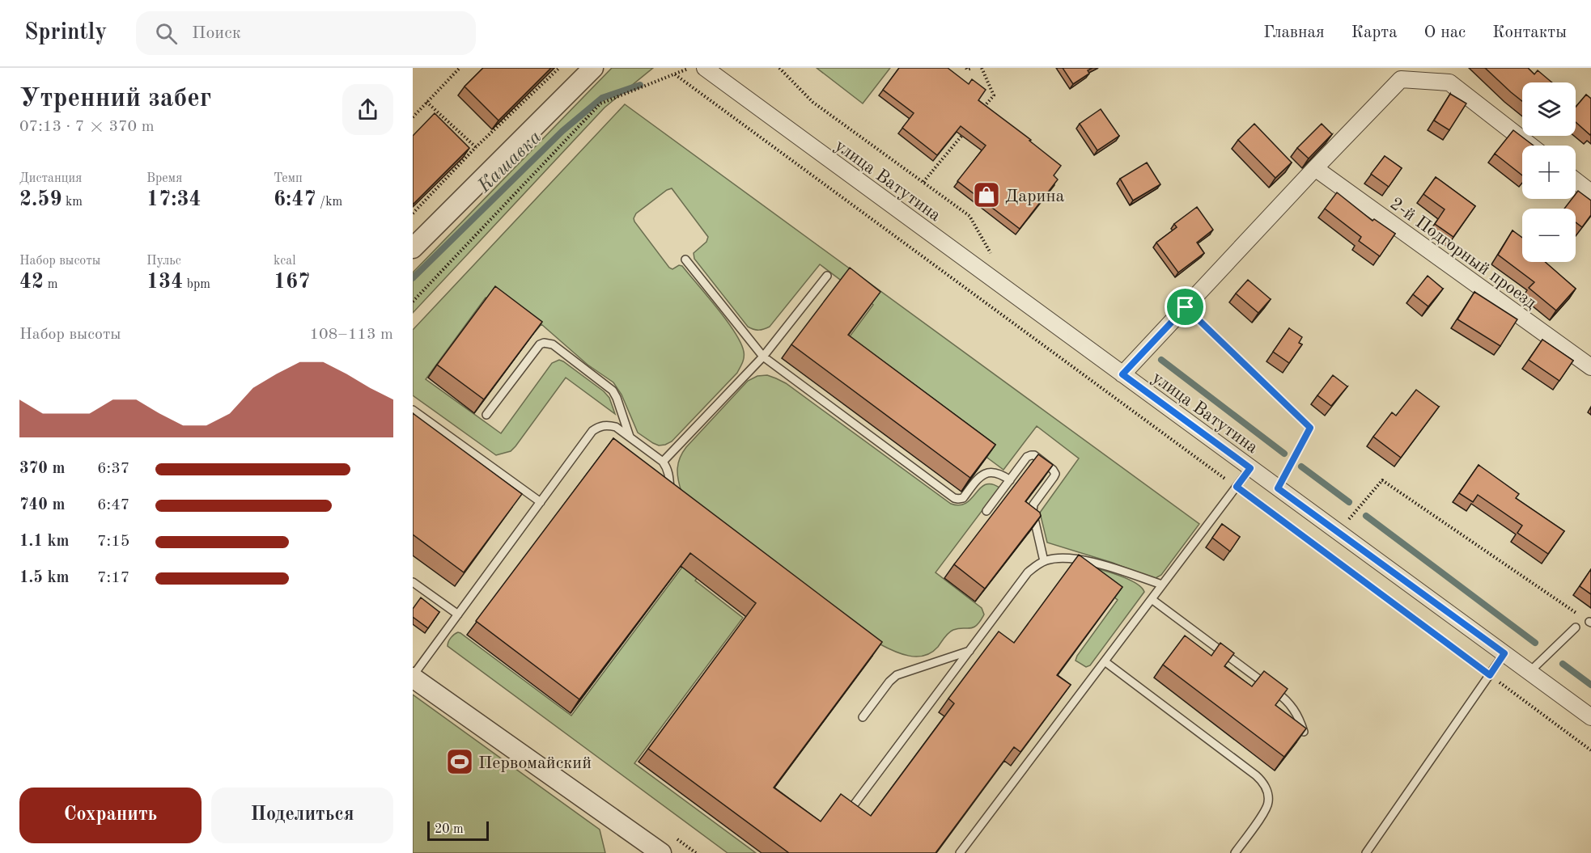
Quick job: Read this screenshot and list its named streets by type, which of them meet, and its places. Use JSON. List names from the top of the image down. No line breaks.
{"streets":{"street":["улица Ватутина","2-й Подгорный проезд"]},"water":["Кашавка"],"places":{"shop":["Дарина"],"sports":["Первомайский"]},"scale_bar":"20 m","page":{"header":"Sprintly","search":"Поиск","nav":["Главная","Карта","О нас","Контакты"],"heading":["Утренний забег","07:13 · 7 × 370 m"],"map_buttons":["+","−"],"stats":[["Дистанция","2.59 km"],["Время","17:34"],["Темп","6:47 /km"],["Набор высоты","42 m"],["Пульс","134 bpm"],["kcal","167"]],"chart":["Набор высоты","108–113 m"],"list":[{"name":"370 m","note":"6:37"},{"name":"740 m","note":"6:47"},{"name":"1.1 km","note":"7:15"},{"name":"1.5 km","note":"7:17"}],"buttons":["Сохранить","Поделиться"],"scale":"20 m"}}
